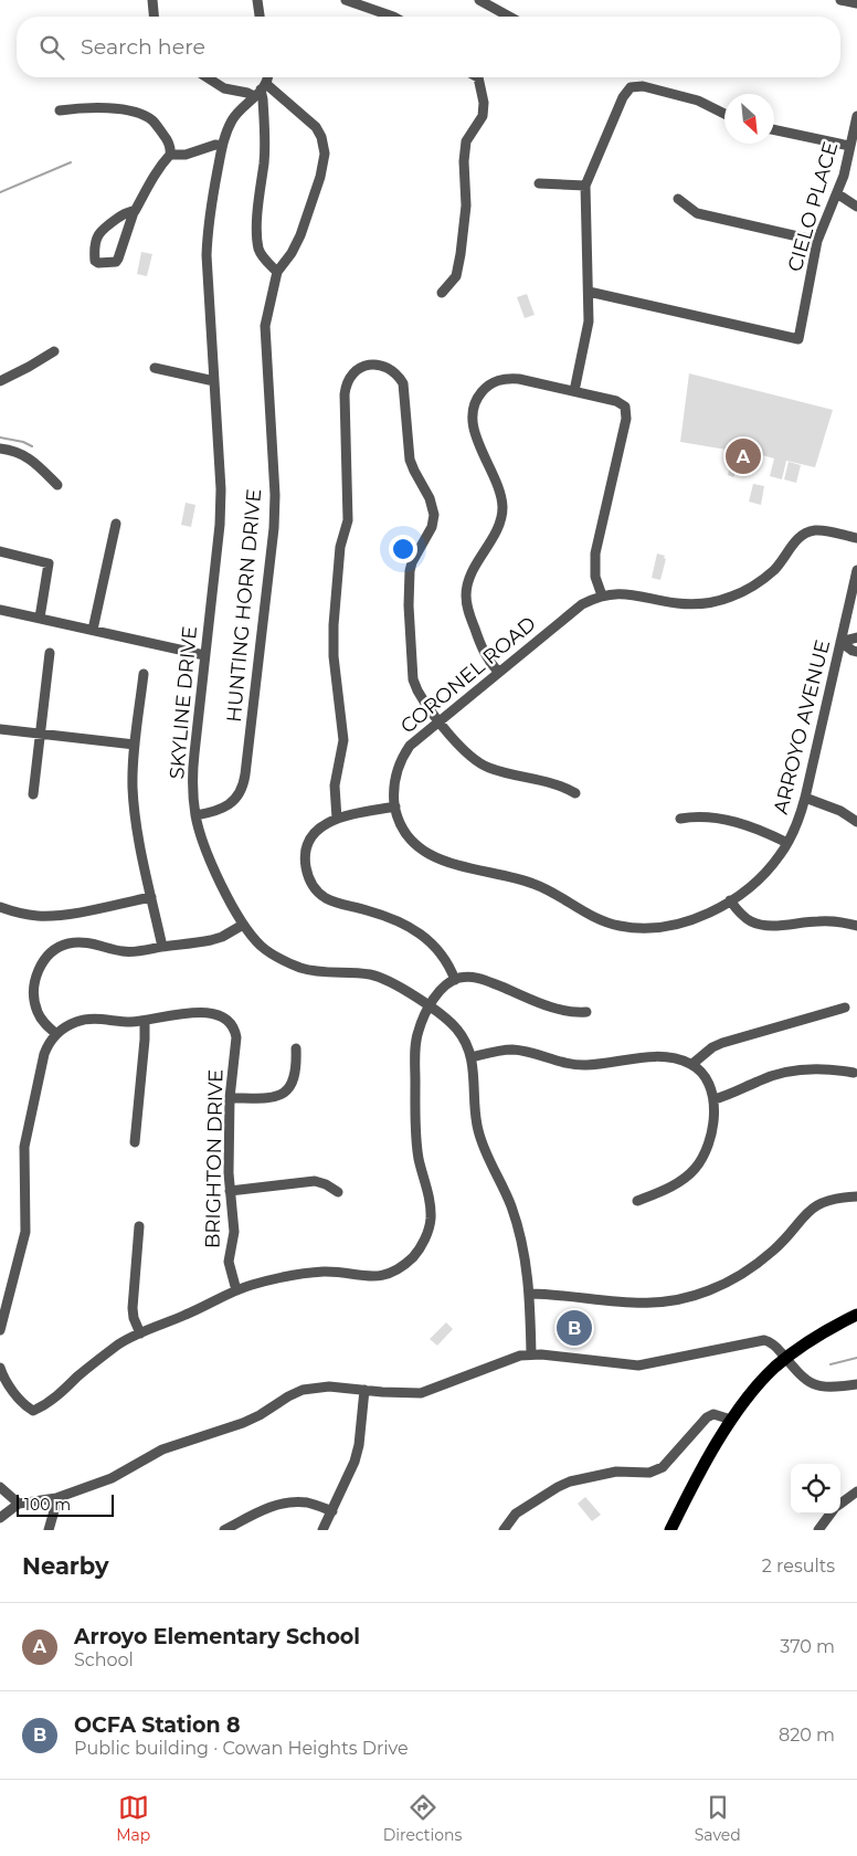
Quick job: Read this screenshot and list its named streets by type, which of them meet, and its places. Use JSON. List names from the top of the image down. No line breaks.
{"streets":{"street":["CIELO PLACE","HUNTING HORN DRIVE","CORONEL ROAD","SKYLINE DRIVE","ARROYO AVENUE","BRIGHTON DRIVE"]},"crossings":[["HUNTING HORN DRIVE","SKYLINE DRIVE"],["CORONEL ROAD","ARROYO AVENUE"]],"scale_bar":"100 m","north":"bottom right","page":{"search":"Search here","pins":["A","B"],"scale":"100 m","heading":["Nearby","2 results"],"list":[{"mark":"A","name":"Arroyo Elementary School","note":"School","value":"370 m"},{"mark":"B","name":"OCFA Station 8","note":"Public building · Cowan Heights Drive","value":"820 m"}],"nav":["Map","Directions","Saved"]}}
